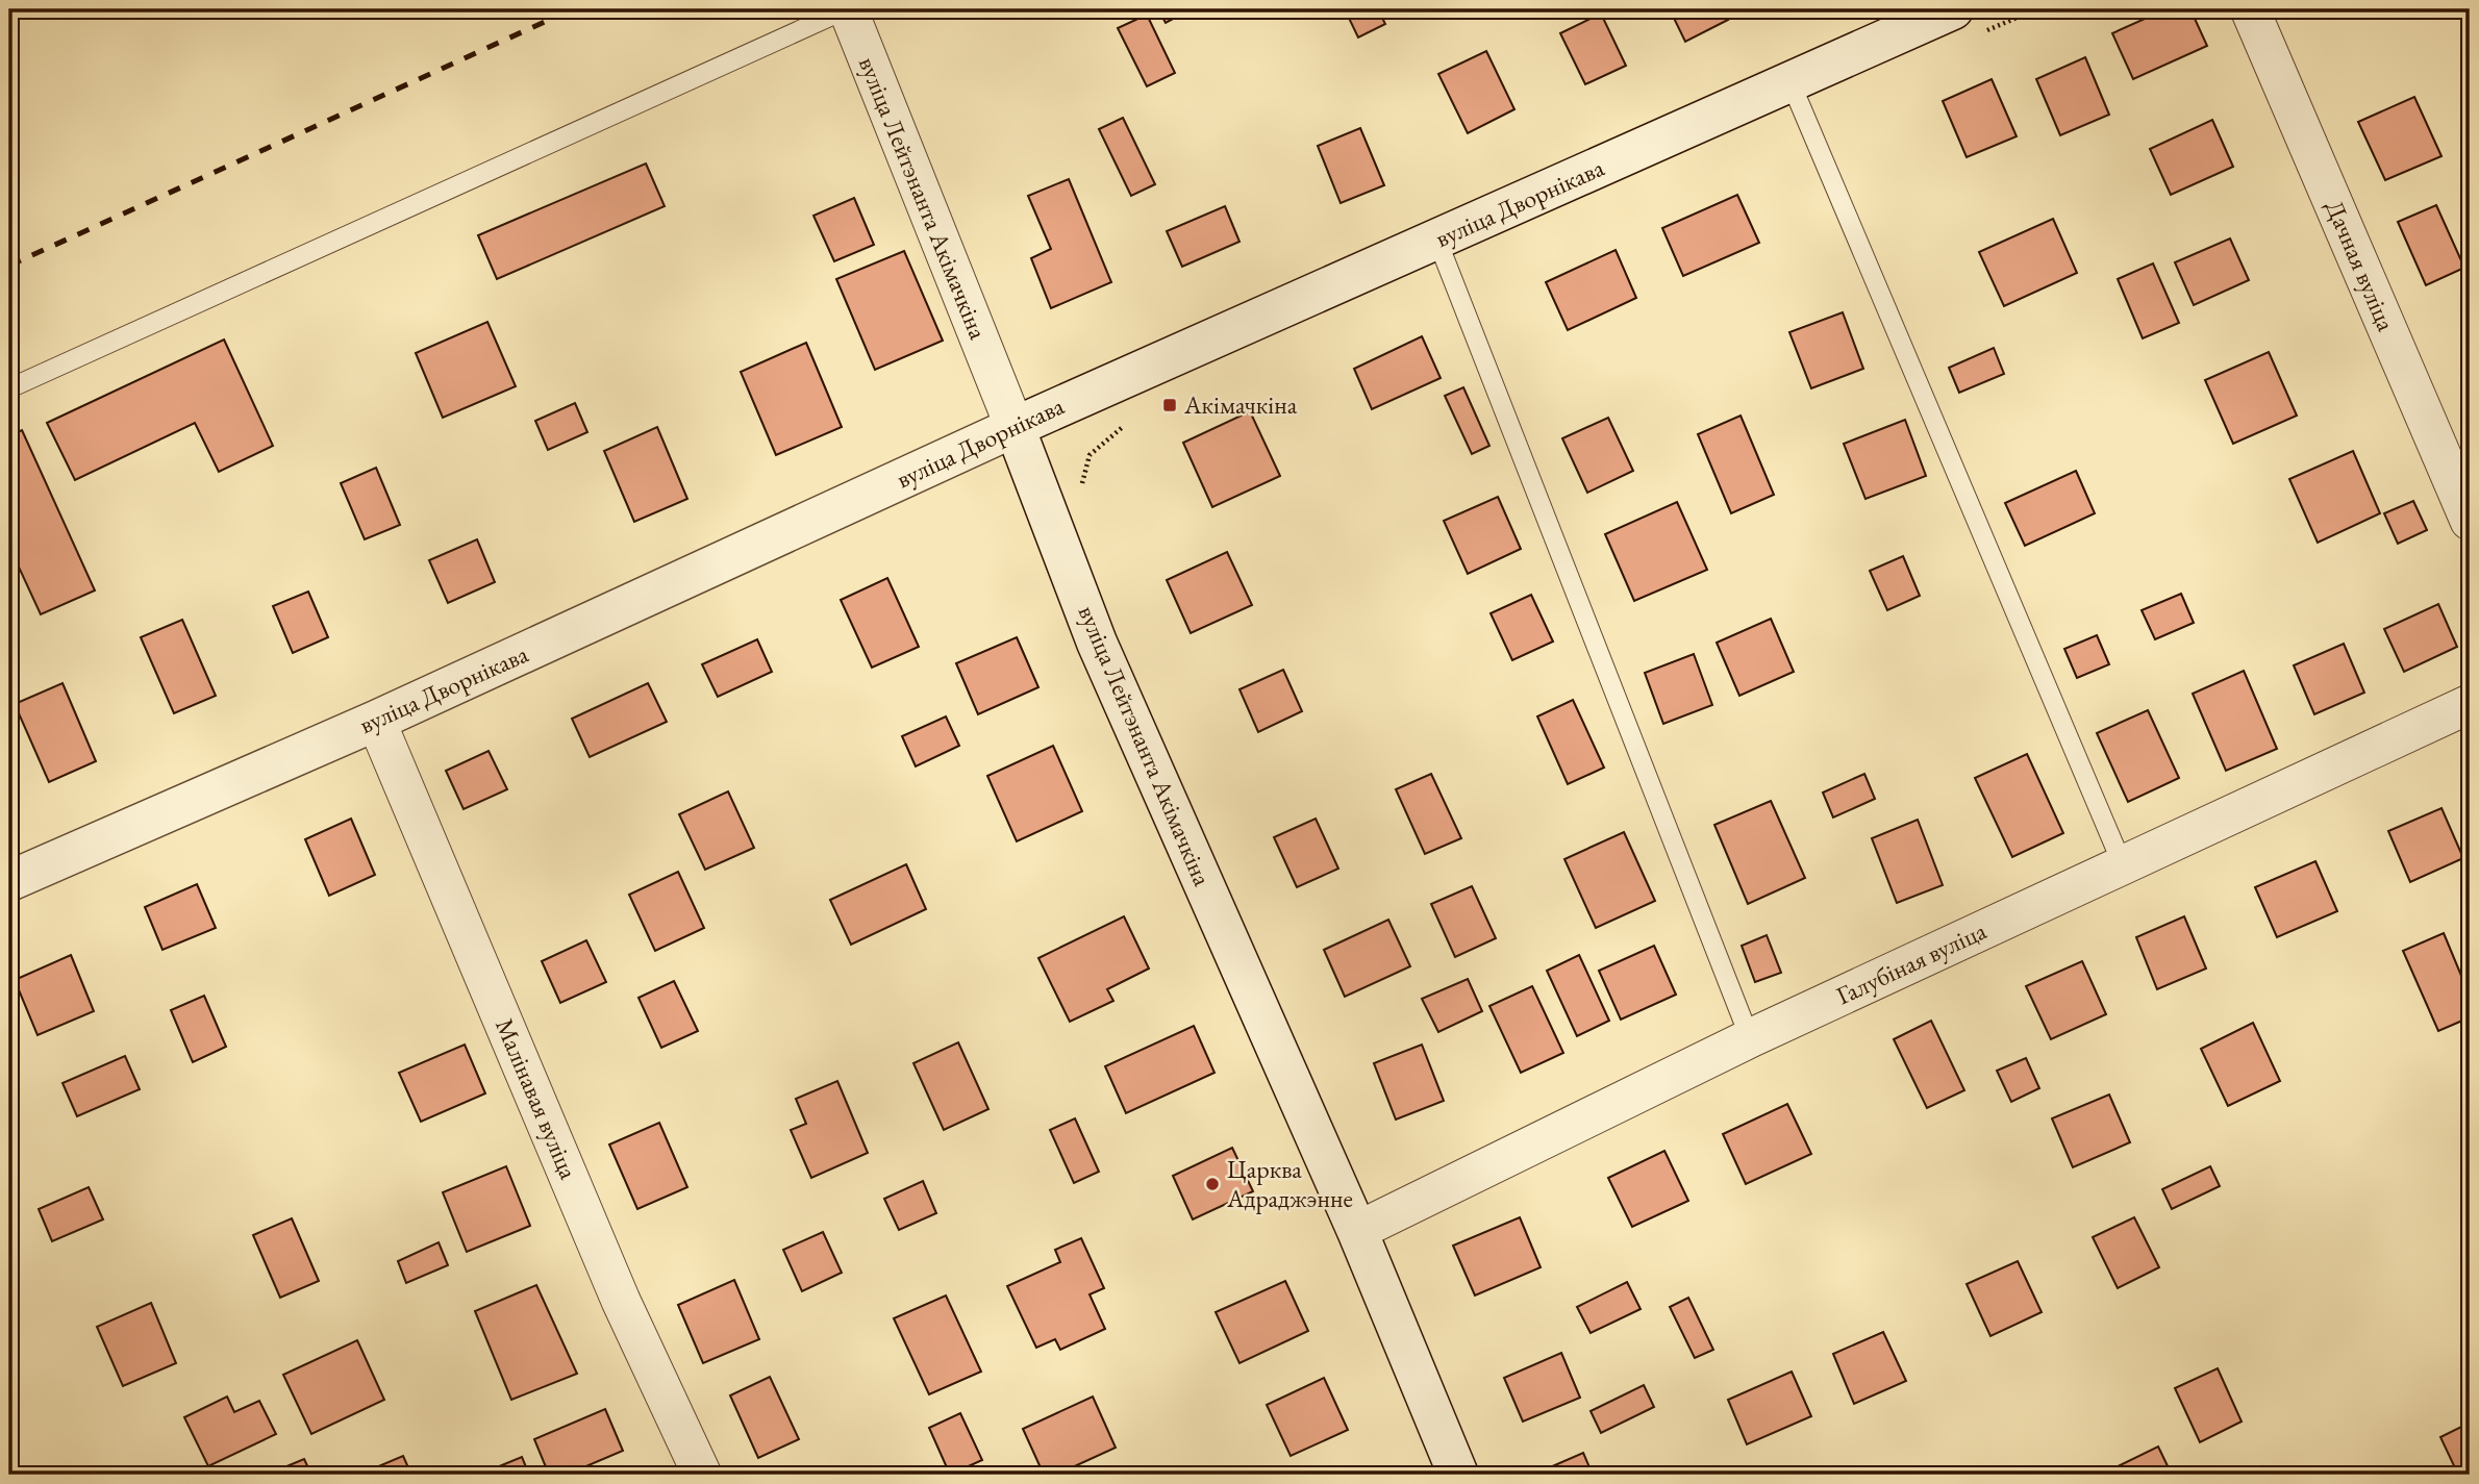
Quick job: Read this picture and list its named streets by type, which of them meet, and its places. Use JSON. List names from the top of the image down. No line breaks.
{"streets":{"main road":["вуліца Лейтэнанта Акімачкіна","вуліца Дворнікава"],"street":["Дачная вуліца","Галубіная вуліца","Малінавая вуліца"]},"crossings":[["вуліца Лейтэнанта Акімачкіна","вуліца Дворнікава"],["вуліца Лейтэнанта Акімачкіна","Галубіная вуліца"],["вуліца Дворнікава","Малінавая вуліца"]],"places":{"transit":["Акімачкіна"],"other":["Царква Адраджэнне"]}}
